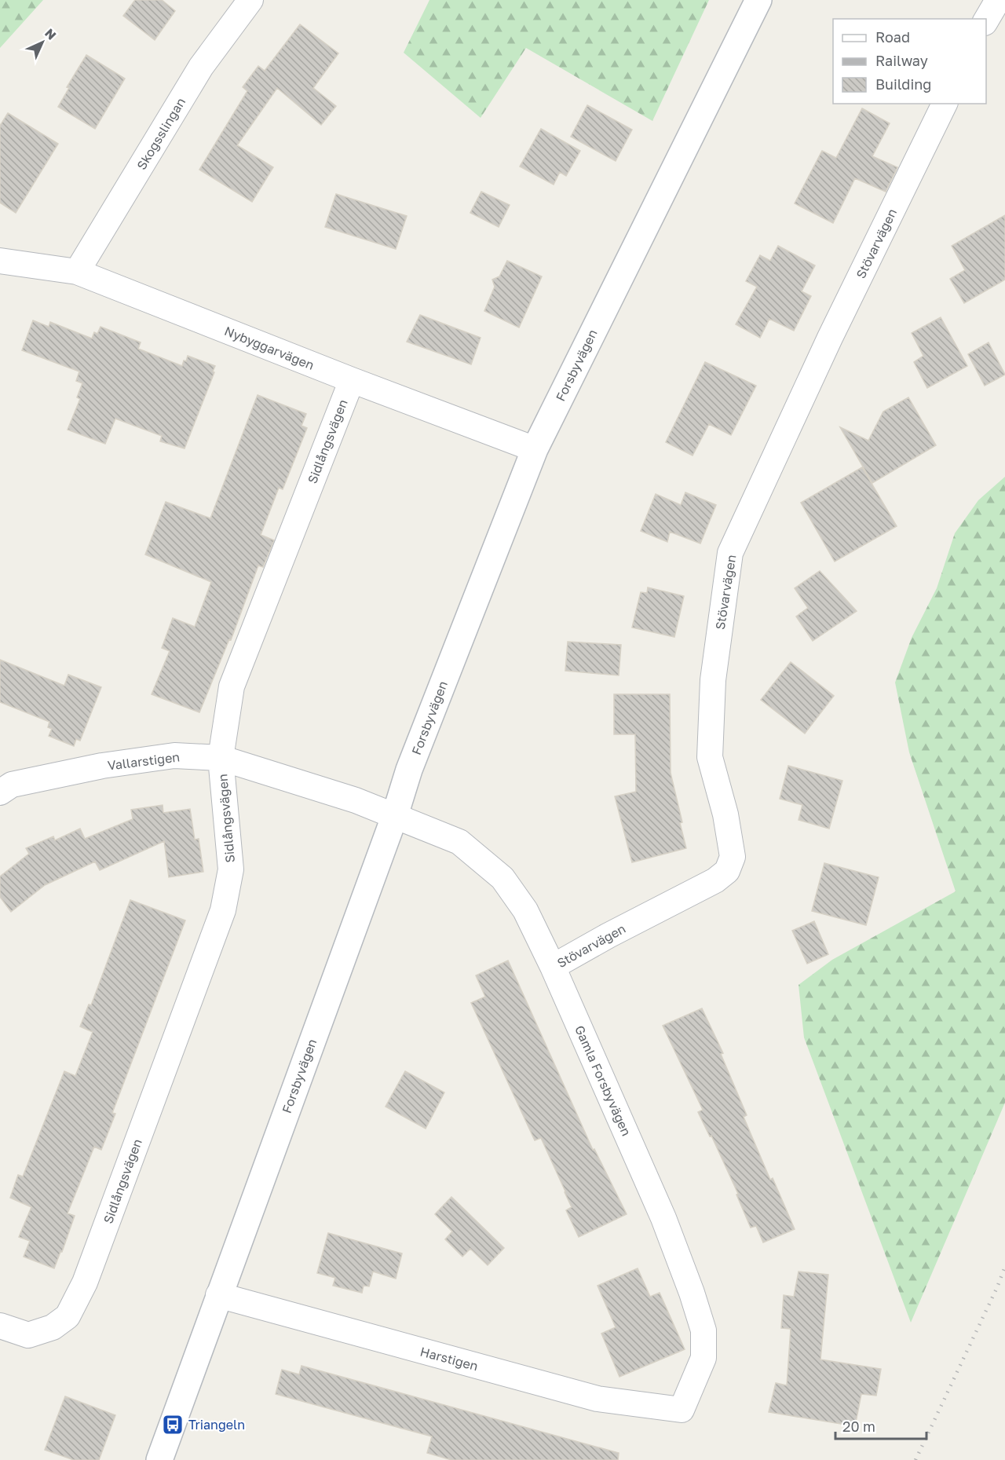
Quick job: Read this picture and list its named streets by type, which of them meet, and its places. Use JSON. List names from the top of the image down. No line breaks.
{"streets":{"street":["Skogsslingan","Stövarvägen","Nybyggarvägen","Forsbyvägen","Sidlångsvägen","Vallarstigen","Gamla Forsbyvägen","Harstigen"]},"crossings":[["Skogsslingan","Nybyggarvägen"],["Stövarvägen","Gamla Forsbyvägen"],["Nybyggarvägen","Forsbyvägen"],["Nybyggarvägen","Sidlångsvägen"],["Forsbyvägen","Vallarstigen"],["Forsbyvägen","Gamla Forsbyvägen"],["Forsbyvägen","Harstigen"],["Sidlångsvägen","Vallarstigen"],["Vallarstigen","Gamla Forsbyvägen"],["Gamla Forsbyvägen","Harstigen"]],"places":{"bus stop":["Triangeln"]},"legend":["Road","Railway","Building"],"scale_bar":"20 m","north":"top right"}
